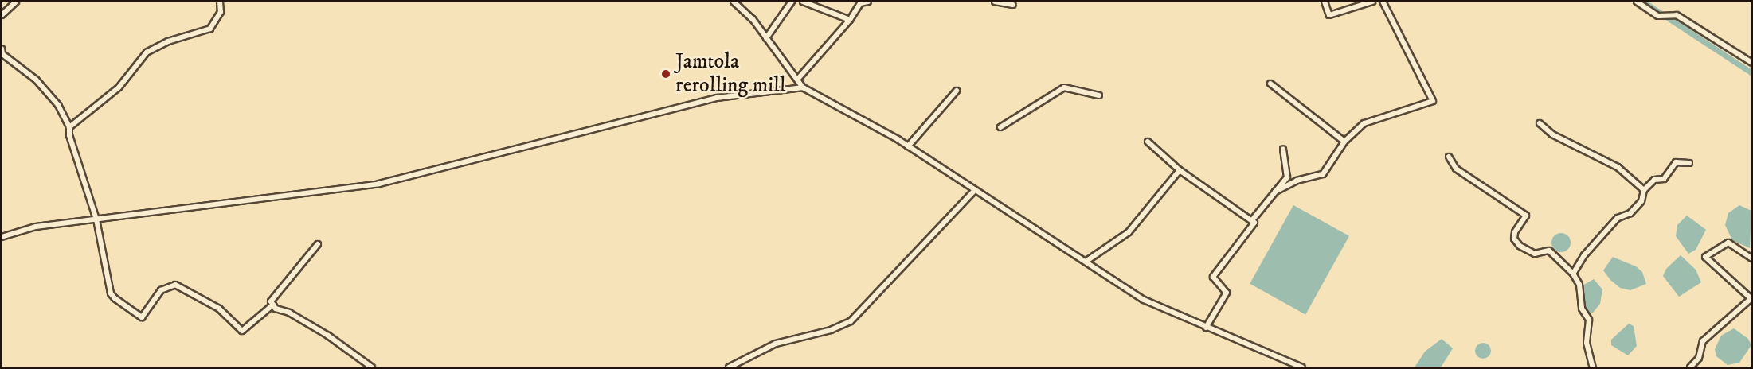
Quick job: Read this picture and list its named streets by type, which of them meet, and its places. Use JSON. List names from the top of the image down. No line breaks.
{"places":["Jamtola rerolling mill"]}
